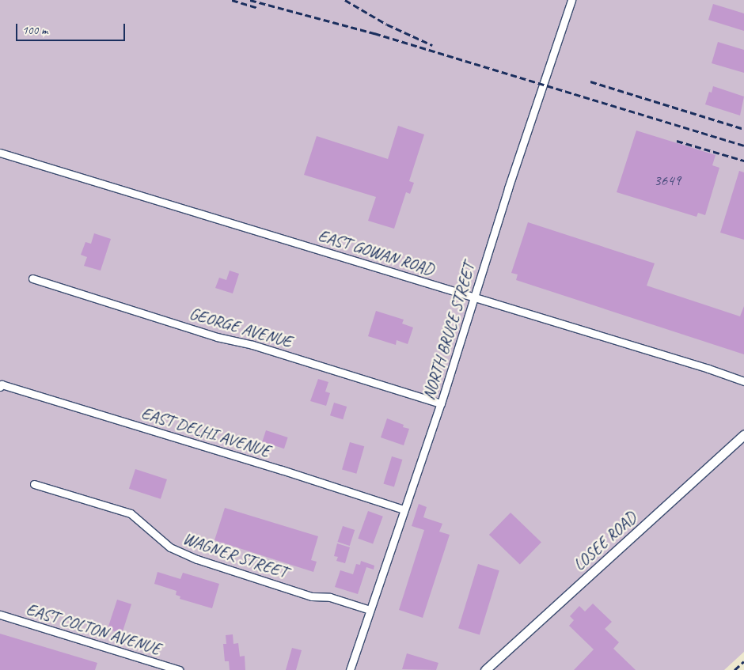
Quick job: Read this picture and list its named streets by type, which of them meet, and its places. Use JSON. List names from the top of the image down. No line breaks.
{"streets":{"main road":["LOSEE ROAD"],"street":["EAST GOWAN ROAD","GEORGE AVENUE","NORTH BRUCE STREET","EAST DELHI AVENUE","WAGNER STREET","EAST COLTON AVENUE"]},"crossings":[["EAST GOWAN ROAD","NORTH BRUCE STREET"],["GEORGE AVENUE","NORTH BRUCE STREET"],["NORTH BRUCE STREET","EAST DELHI AVENUE"],["NORTH BRUCE STREET","WAGNER STREET"]],"house_numbers":["3649"],"scale_bar":"100 m"}
